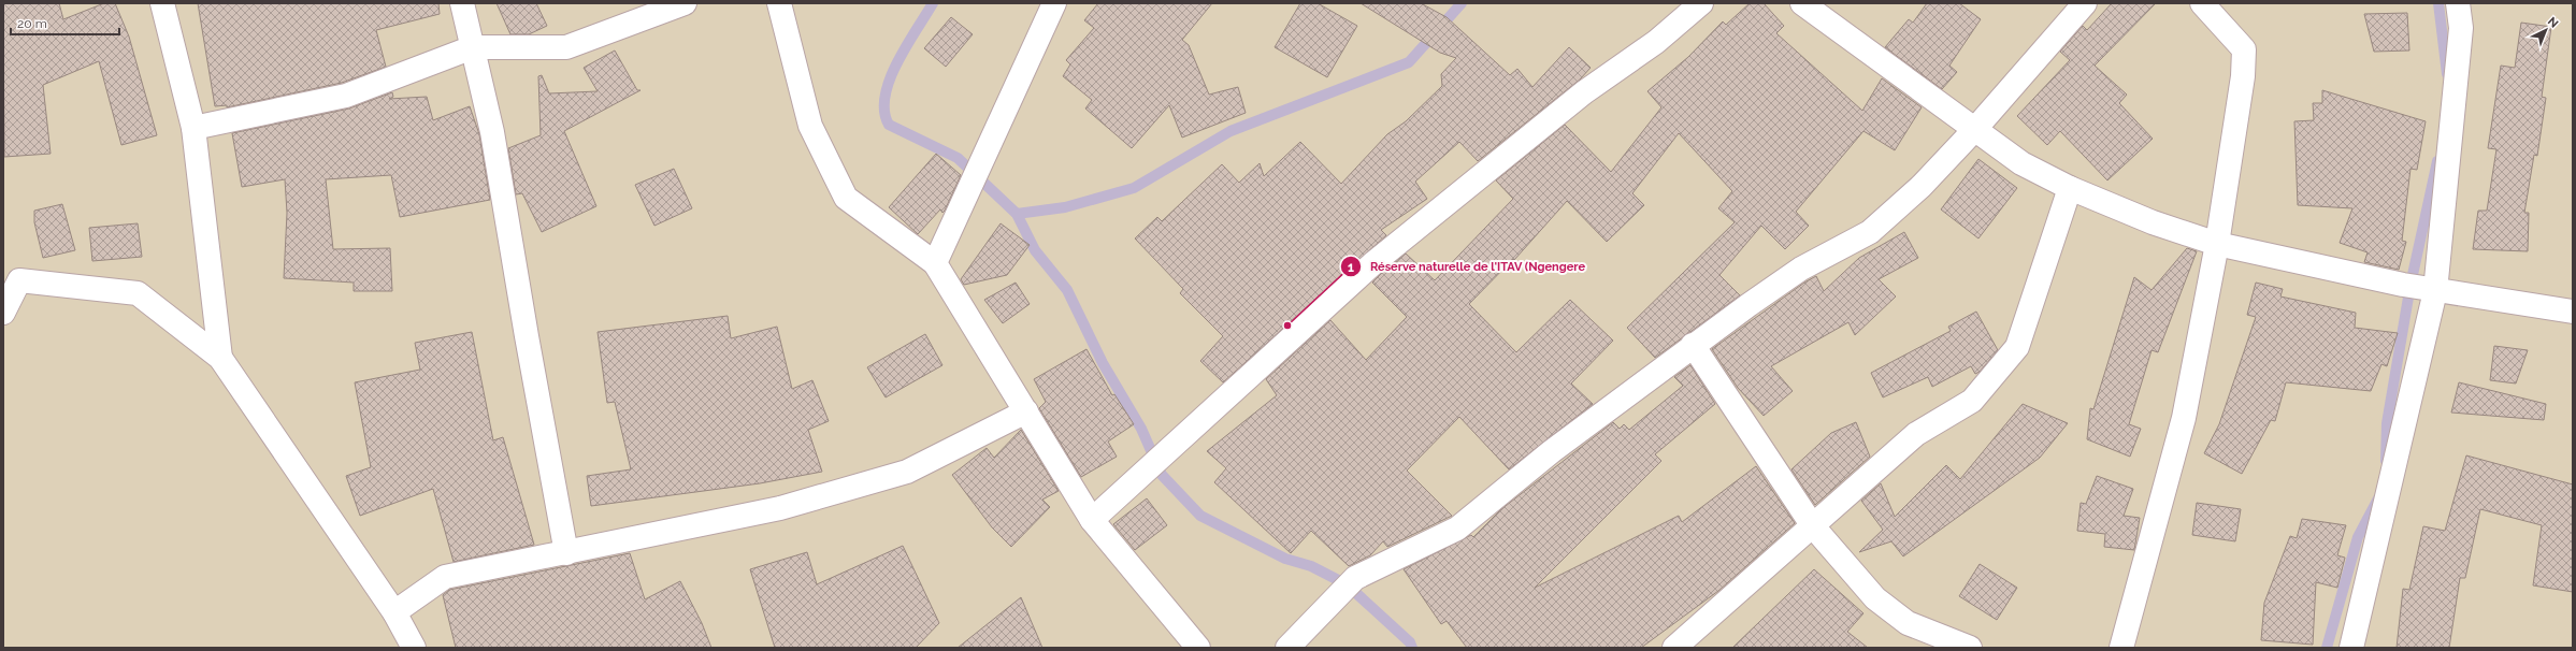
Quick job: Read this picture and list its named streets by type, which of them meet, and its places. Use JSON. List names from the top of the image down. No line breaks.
{"places":["Réserve naturelle de l'ITAV (Ngengere"],"scale_bar":"20 m","north":"top right"}
